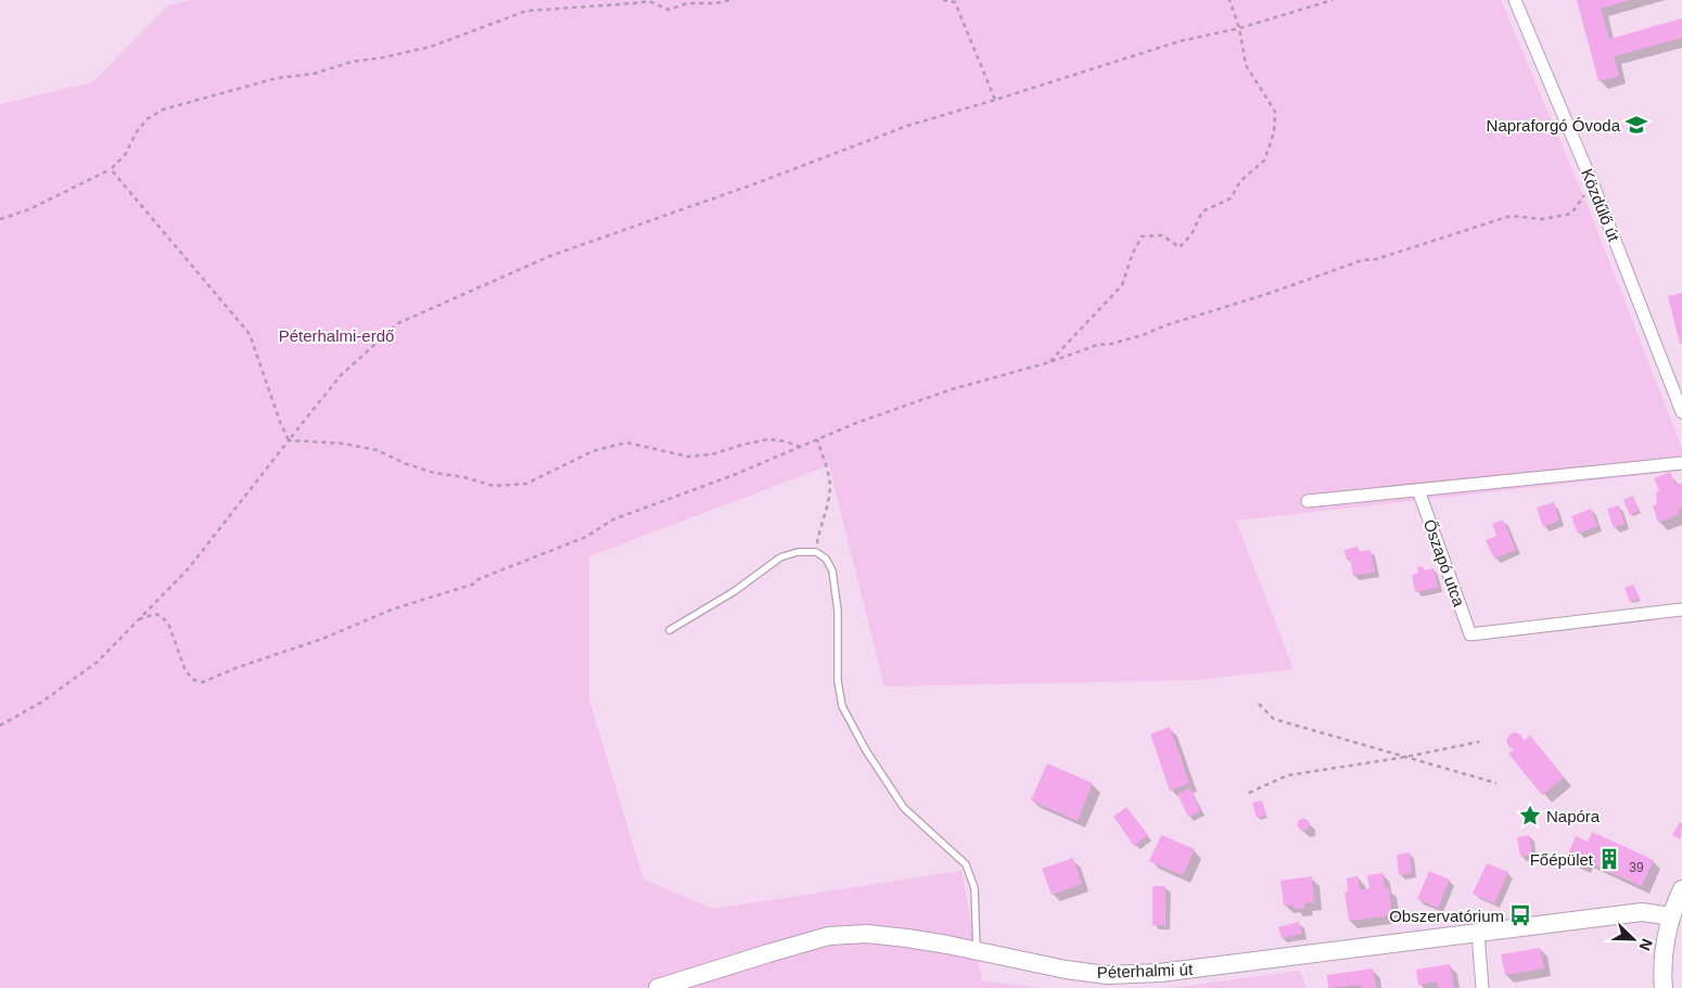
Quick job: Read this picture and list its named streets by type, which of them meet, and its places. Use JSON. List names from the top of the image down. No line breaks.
{"streets":{"street":["Közdűlő út","Őszapó utca","Péterhalmi út"]},"parks":["Péterhalmi-erdő"],"places":{"school or university":["Napraforgó Óvoda"],"place":["Napóra"],"building":["Főépület"],"bus stop":["Obszervatórium"]},"house_numbers":["39"],"north":"bottom right"}
